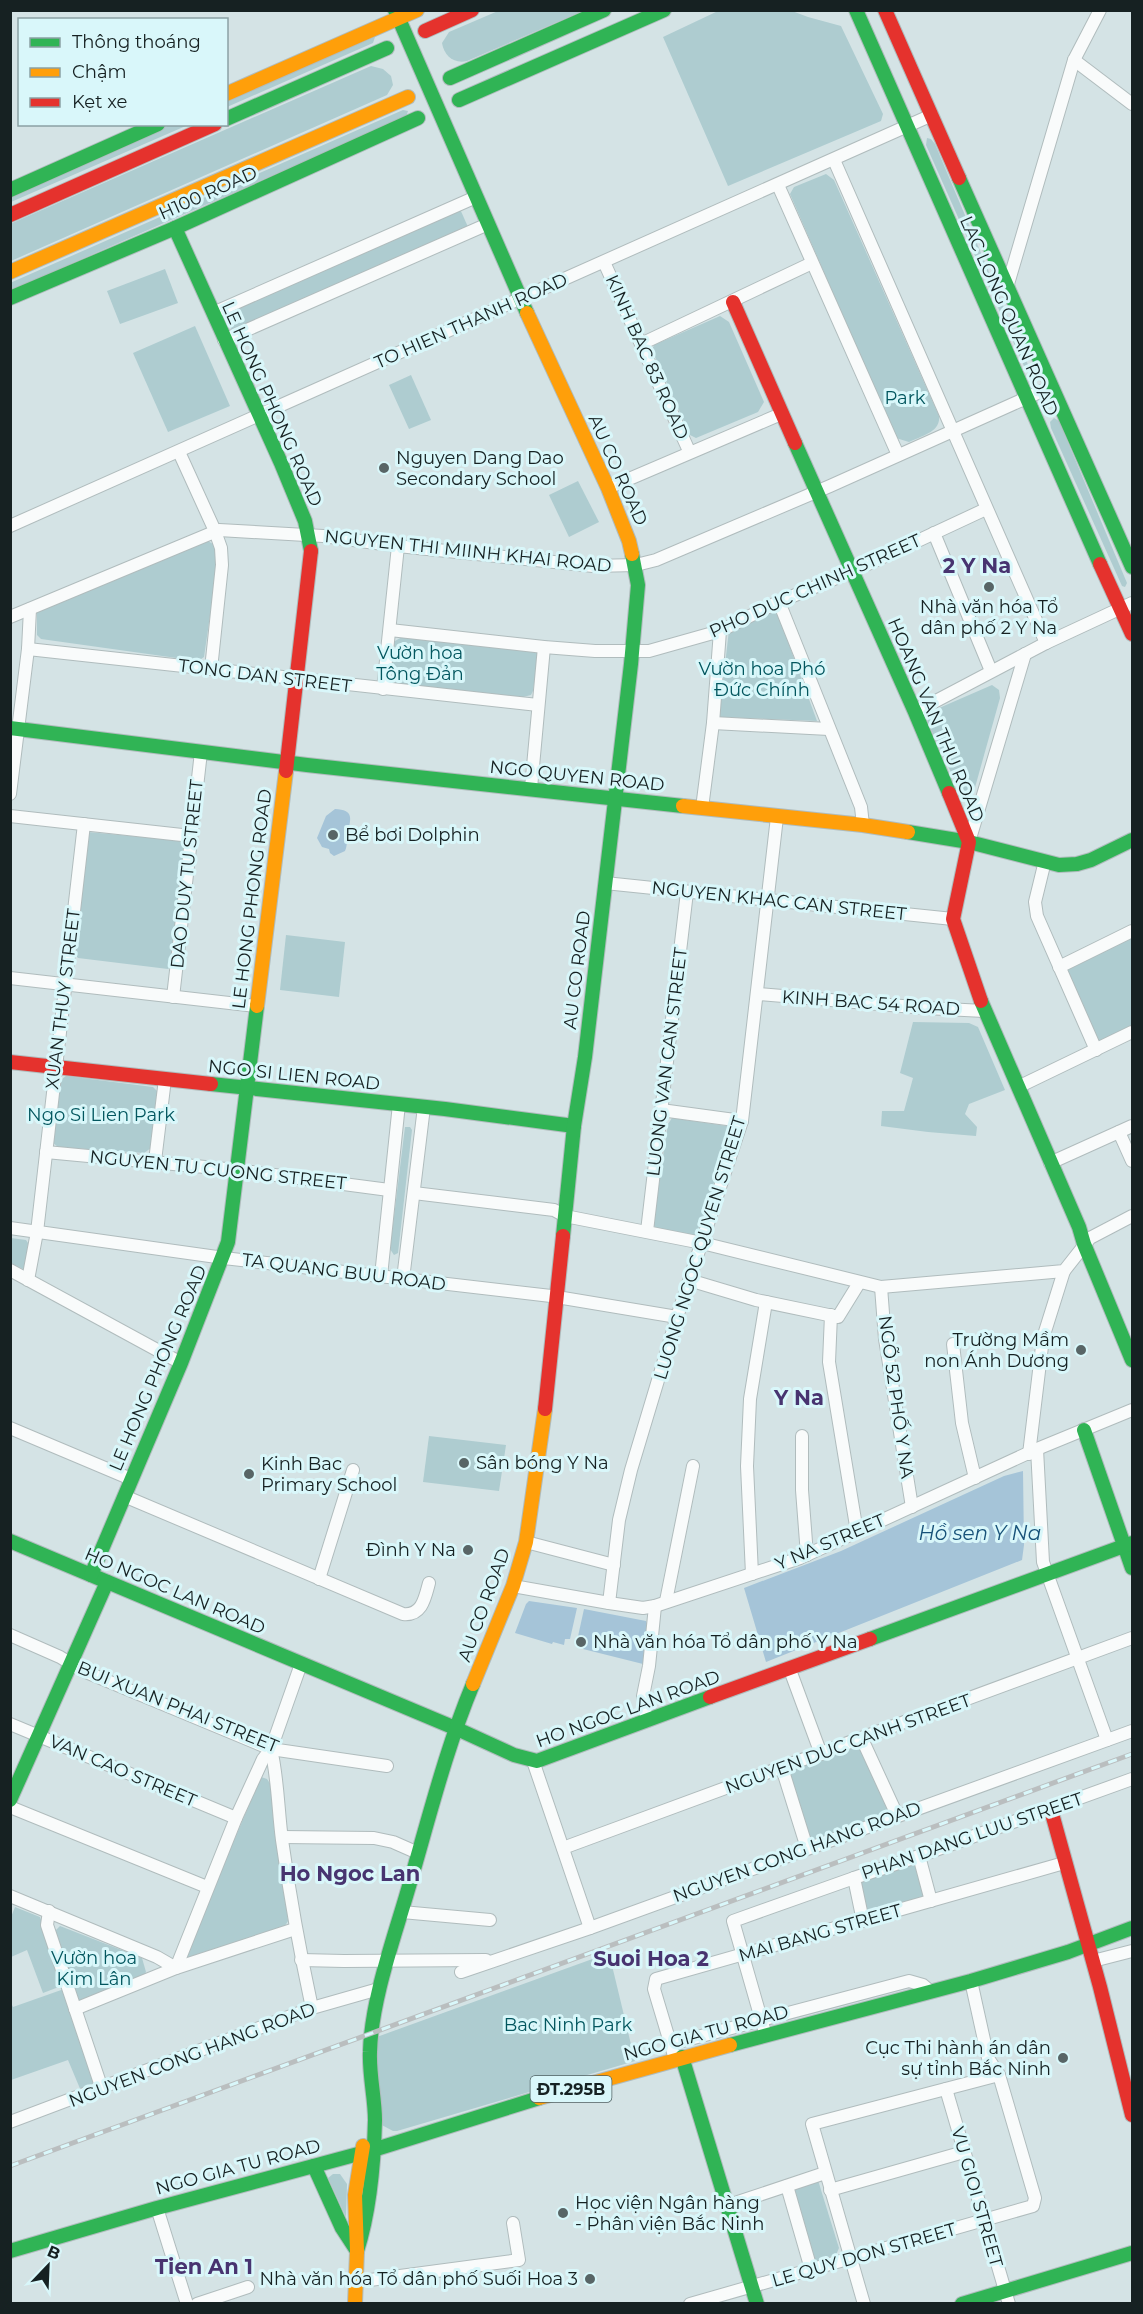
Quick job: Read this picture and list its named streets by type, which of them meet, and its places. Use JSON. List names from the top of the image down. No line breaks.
{"streets":{"main road":["H100 ROAD","LAC LONG QUAN ROAD","LE HONG PHONG ROAD","AU CO ROAD","HOANG VAN THU ROAD","NGO QUYEN ROAD","NGO SI LIEN ROAD","HO NGOC LAN ROAD","NGO GIA TU ROAD","ĐT.295B"],"street":["TO HIEN THANH ROAD","KINH BAC 83 ROAD","NGUYEN THI MIINH KHAI ROAD","PHO DUC CHINH STREET","TONG DAN STREET","DAO DUY TU STREET","NGUYEN KHAC CAN STREET","XUAN THUY STREET","KINH BAC 54 ROAD","LUONG VAN CAN STREET","NGUYEN TU CUONG STREET","LUONG NGOC QUYEN STREET","TA QUANG BUU ROAD","NGÕ 52 PHỐ Y NA","Y NA STREET","BUI XUAN PHAI STREET","NGUYEN DUC CANH STREET","VAN CAO STREET","PHAN DANG LUU STREET","NGUYEN CONG HANG ROAD","MAI BANG STREET","VU GIOI STREET","LE QUY DON STREET"]},"crossings":[["H100 ROAD","LE HONG PHONG ROAD"],["LAC LONG QUAN ROAD","TO HIEN THANH ROAD"],["LAC LONG QUAN ROAD","NGUYEN THI MIINH KHAI ROAD"],["TO HIEN THANH ROAD","KINH BAC 83 ROAD"],["TO HIEN THANH ROAD","LE HONG PHONG ROAD"],["TO HIEN THANH ROAD","AU CO ROAD"],["LE HONG PHONG ROAD","NGUYEN THI MIINH KHAI ROAD"],["LE HONG PHONG ROAD","TONG DAN STREET"],["LE HONG PHONG ROAD","NGO QUYEN ROAD"],["LE HONG PHONG ROAD","NGO SI LIEN ROAD"],["LE HONG PHONG ROAD","NGUYEN TU CUONG STREET"],["LE HONG PHONG ROAD","TA QUANG BUU ROAD"],["LE HONG PHONG ROAD","HO NGOC LAN ROAD"],["AU CO ROAD","NGUYEN THI MIINH KHAI ROAD"],["AU CO ROAD","PHO DUC CHINH STREET"],["AU CO ROAD","NGO QUYEN ROAD"],["AU CO ROAD","NGUYEN KHAC CAN STREET"],["AU CO ROAD","NGO SI LIEN ROAD"],["AU CO ROAD","TA QUANG BUU ROAD"],["AU CO ROAD","Y NA STREET"],["AU CO ROAD","HO NGOC LAN ROAD"],["AU CO ROAD","NGUYEN CONG HANG ROAD"],["AU CO ROAD","NGO GIA TU ROAD"],["NGUYEN THI MIINH KHAI ROAD","HOANG VAN THU ROAD"],["PHO DUC CHINH STREET","HOANG VAN THU ROAD"],["HOANG VAN THU ROAD","NGO QUYEN ROAD"],["HOANG VAN THU ROAD","NGUYEN KHAC CAN STREET"],["NGO QUYEN ROAD","DAO DUY TU STREET"],["NGO QUYEN ROAD","LUONG NGOC QUYEN STREET"],["NGUYEN KHAC CAN STREET","LUONG VAN CAN STREET"],["NGUYEN KHAC CAN STREET","LUONG NGOC QUYEN STREET"],["XUAN THUY STREET","NGO SI LIEN ROAD"],["XUAN THUY STREET","NGUYEN TU CUONG STREET"],["XUAN THUY STREET","TA QUANG BUU ROAD"],["KINH BAC 54 ROAD","LUONG NGOC QUYEN STREET"],["LUONG NGOC QUYEN STREET","TA QUANG BUU ROAD"],["LUONG NGOC QUYEN STREET","Y NA STREET"],["NGÕ 52 PHỐ Y NA","Y NA STREET"],["PHAN DANG LUU STREET","MAI BANG STREET"],["MAI BANG STREET","NGO GIA TU ROAD"],["VU GIOI STREET","LE QUY DON STREET"]],"districts":["2 Y Na","Y Na","Ho Ngoc Lan","Suoi Hoa 2","Tien An 1"],"water":["Hồ sen Y Na"],"parks":["Park","Vườn hoa Tông Đản","Vườn hoa Phó Đức Chính","Ngo Si Lien Park","Vườn hoa Kim Lân","Bac Ninh Park"],"places":["Nguyen Dang Dao Secondary School","Nhà văn hóa Tổ dân phố 2 Y Na","Bể bơi Dolphin","Trường Mầm non Ánh Dương","Sân bóng Y Na","Kinh Bac Primary School","Đình Y Na","Nhà văn hóa Tổ dân phố Y Na","Cục Thi hành án dân sự tỉnh Bắc Ninh","Học viện Ngân hàng - Phân viện Bắc Ninh","Nhà văn hóa Tổ dân phố Suối Hoa 3"],"legend":["Thông thoáng","Chậm","Kẹt xe"],"north":"top right"}
